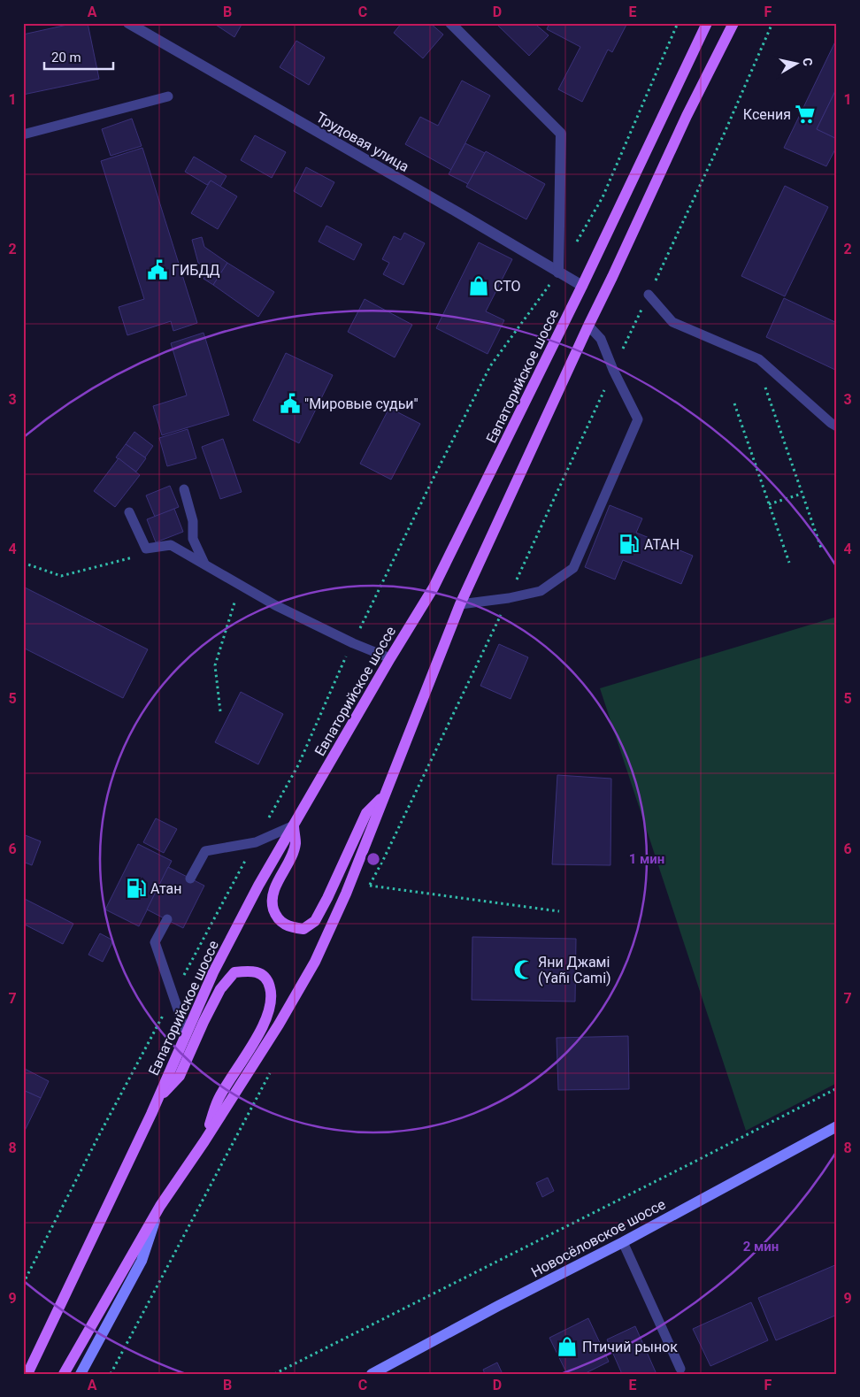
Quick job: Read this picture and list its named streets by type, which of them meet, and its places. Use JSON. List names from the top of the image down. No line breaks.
{"streets":{"main road":["Евпаторийское шоссе","Новосёловское шоссе"],"street":["Трудовая улица"]},"crossings":[["Трудовая улица","Евпаторийское шоссе"]],"places":{"supermarket":["Ксения"],"public building":["ГИБДД","\"Мировые судьи\""],"shop":["СТО","Птичий рынок"],"fuel station":["АТАН","Атан"],"mosque":["Яни Джамі (Yañı Cami)"]},"scale_bar":"20 m","north":"right","grid":{"columns":["A","B","C","D","E","F"],"rows":["1","2","3","4","5","6","7","8","9"]},"rings":["1 мин","2 мин"]}
